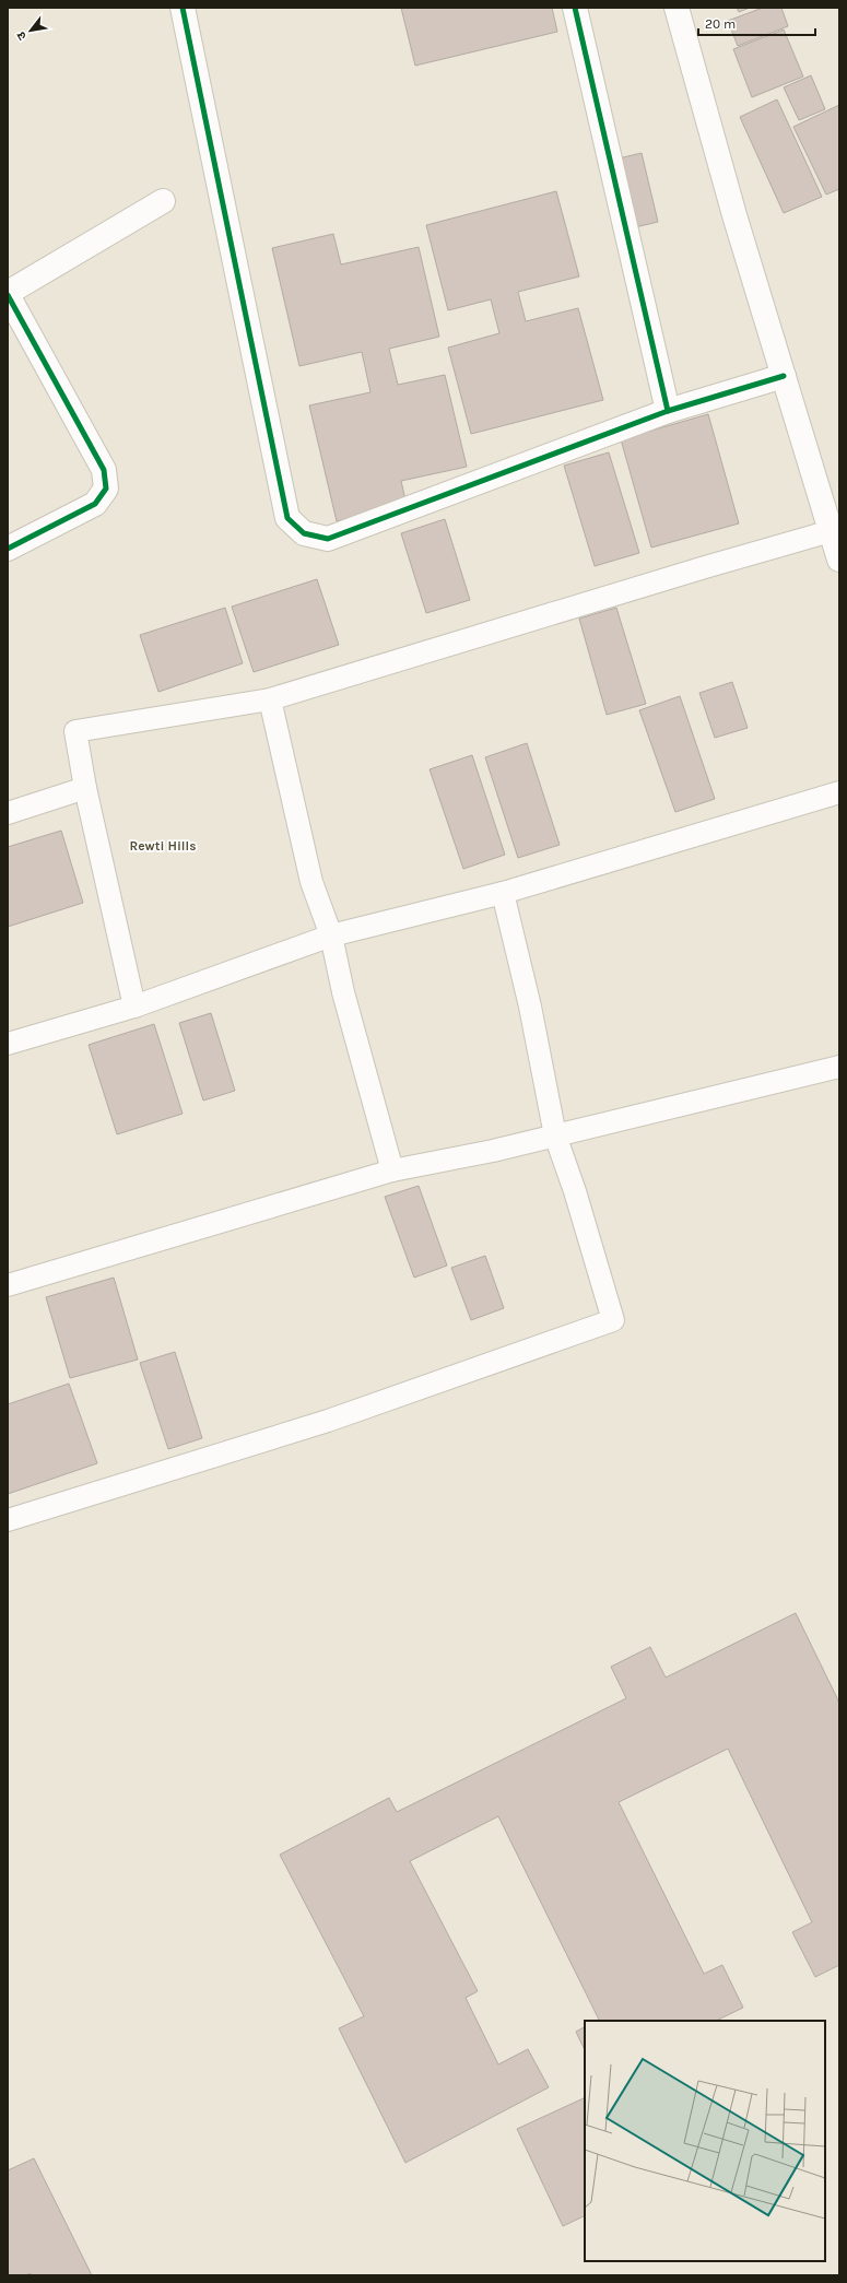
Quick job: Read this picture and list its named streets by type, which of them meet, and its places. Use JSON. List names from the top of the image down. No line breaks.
{"districts":["Rewti Hills"],"scale_bar":"20 m","north":"bottom left"}
